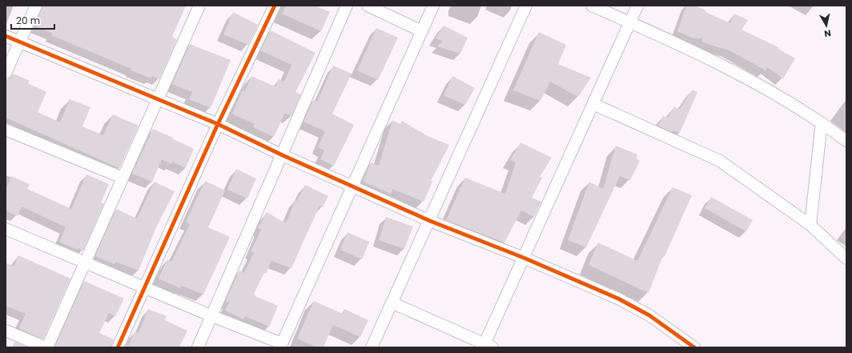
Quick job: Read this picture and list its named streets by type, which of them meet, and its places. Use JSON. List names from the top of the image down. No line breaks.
{"scale_bar":"20 m","north":"bottom"}
